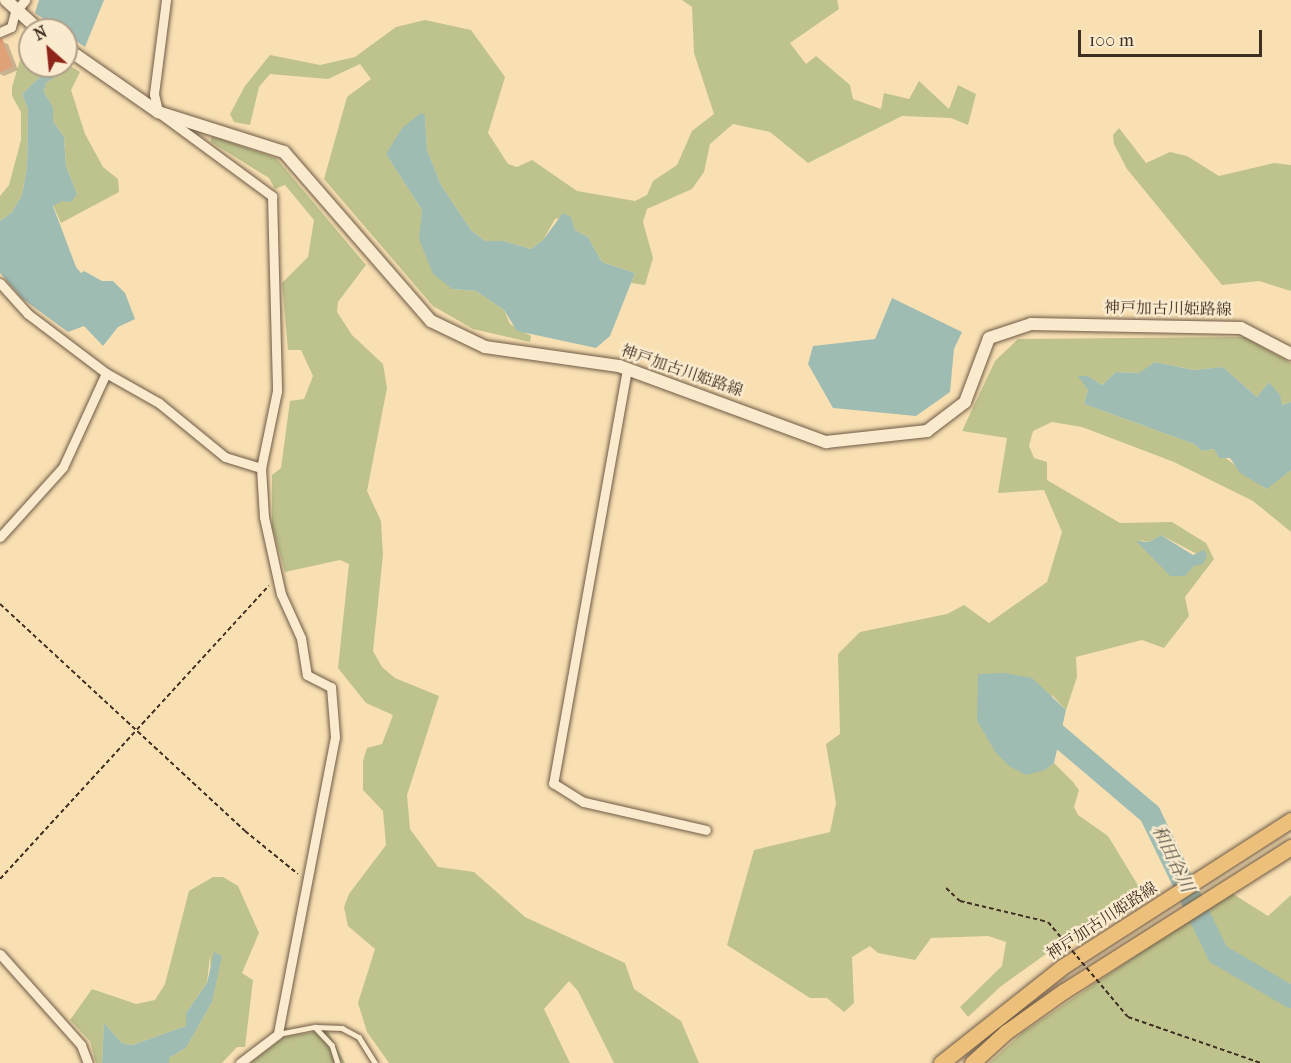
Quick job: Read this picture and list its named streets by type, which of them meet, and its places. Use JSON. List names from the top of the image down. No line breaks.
{"streets":{"main road":["神戸加古川姫路線"]},"water":["和田谷川"],"scale_bar":"100 m","north":"top left"}
